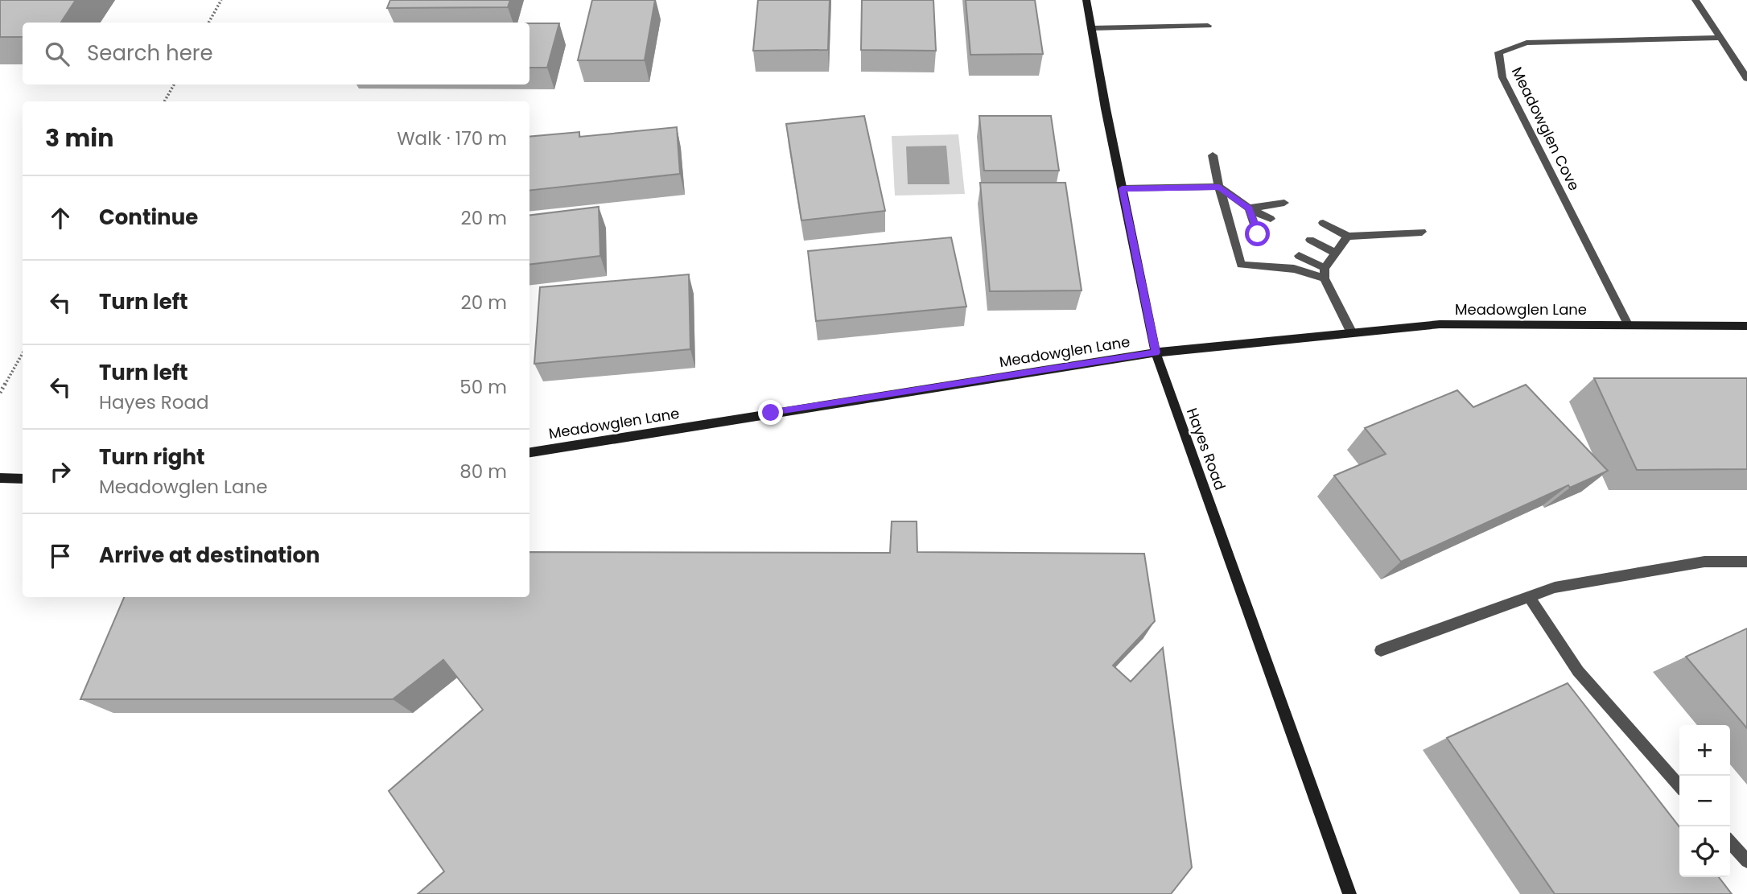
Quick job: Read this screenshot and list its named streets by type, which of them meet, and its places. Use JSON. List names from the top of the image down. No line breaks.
{"streets":{"street":["Meadowglen Cove","Meadowglen Lane","Hayes Road"]},"crossings":[["Meadowglen Cove","Meadowglen Lane"],["Meadowglen Lane","Hayes Road"]],"page":{"search":"Search here","heading":["3 min","Walk · 170 m"],"list":[["Continue","20 m"],["Turn left","20 m"],["Turn left","Hayes Road","50 m"],["Turn right","Meadowglen Lane","80 m"],"Arrive at destination"],"map_buttons":["+","−"]}}
